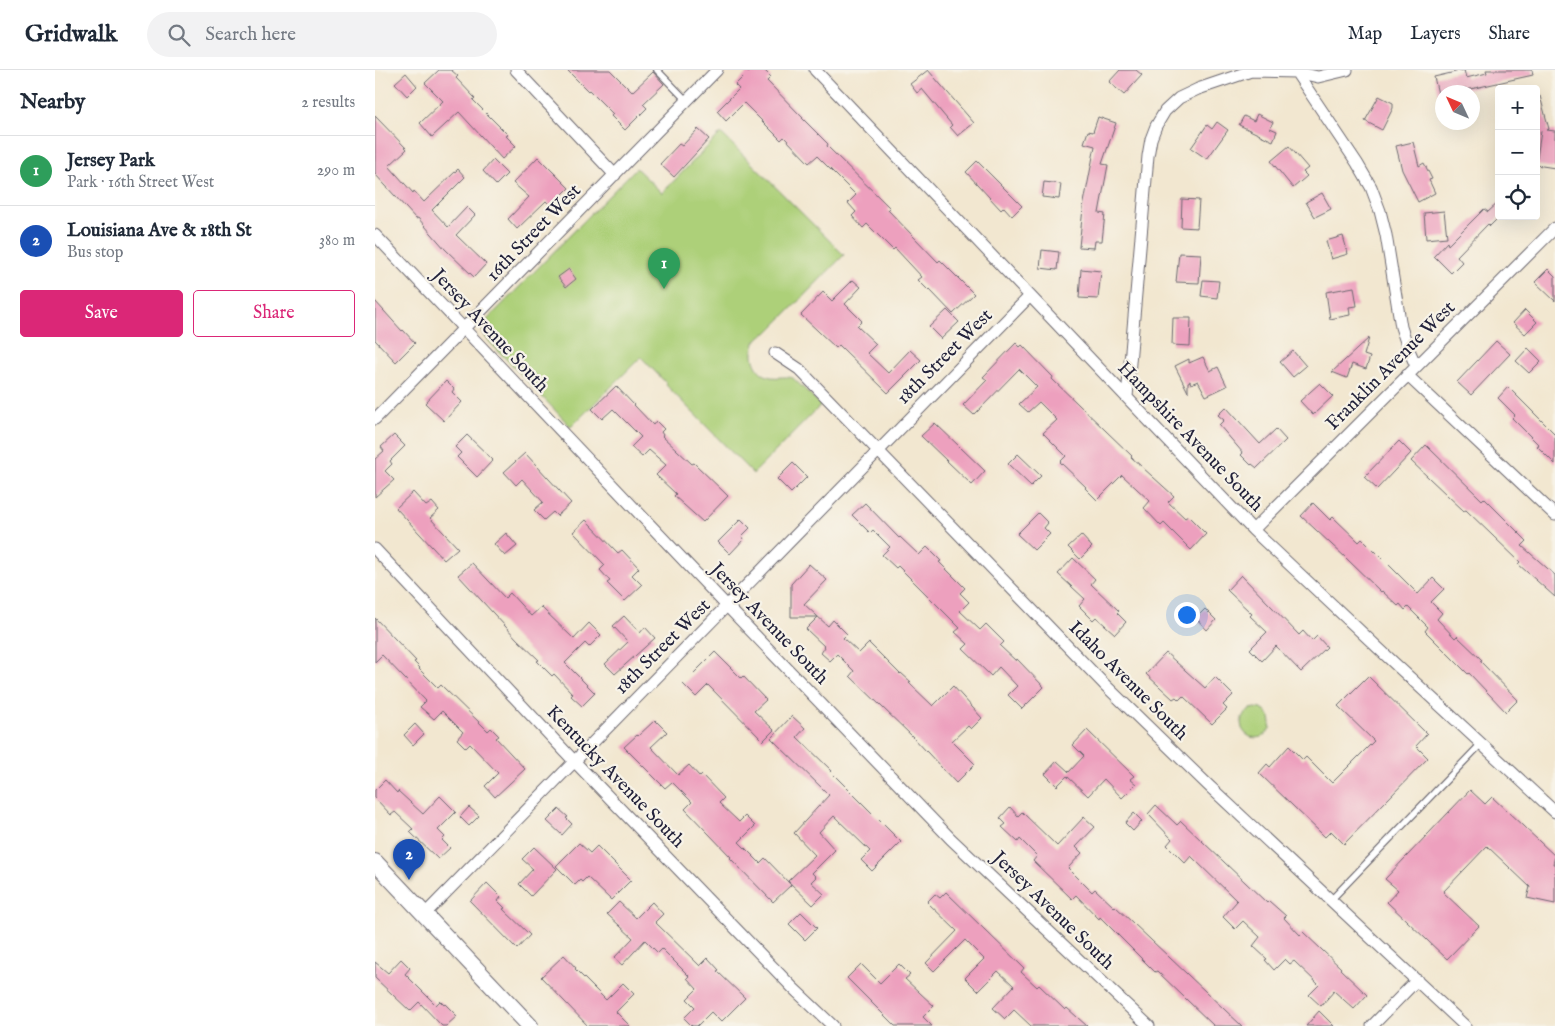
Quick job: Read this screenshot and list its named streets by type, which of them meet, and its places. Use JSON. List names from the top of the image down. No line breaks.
{"streets":{"street":["16th Street West","Jersey Avenue South","18th Street West","Franklin Avenue West","Hampshire Avenue South","Idaho Avenue South","Kentucky Avenue South"]},"crossings":[["16th Street West","Jersey Avenue South"],["Jersey Avenue South","18th Street West"],["18th Street West","Hampshire Avenue South"],["18th Street West","Idaho Avenue South"],["18th Street West","Kentucky Avenue South"],["Franklin Avenue West","Hampshire Avenue South"]],"north":"top left","page":{"header":"Gridwalk","search":"Search here","nav":["Map","Layers","Share"],"heading":["Nearby","2 results"],"map_buttons":["+","−"],"list":[{"mark":"1","name":"Jersey Park","note":"Park · 16th Street West","value":"290 m"},{"mark":"2","name":"Louisiana Ave & 18th St","note":"Bus stop","value":"380 m"}],"pins":["1","2"],"buttons":["Save","Share"]}}
